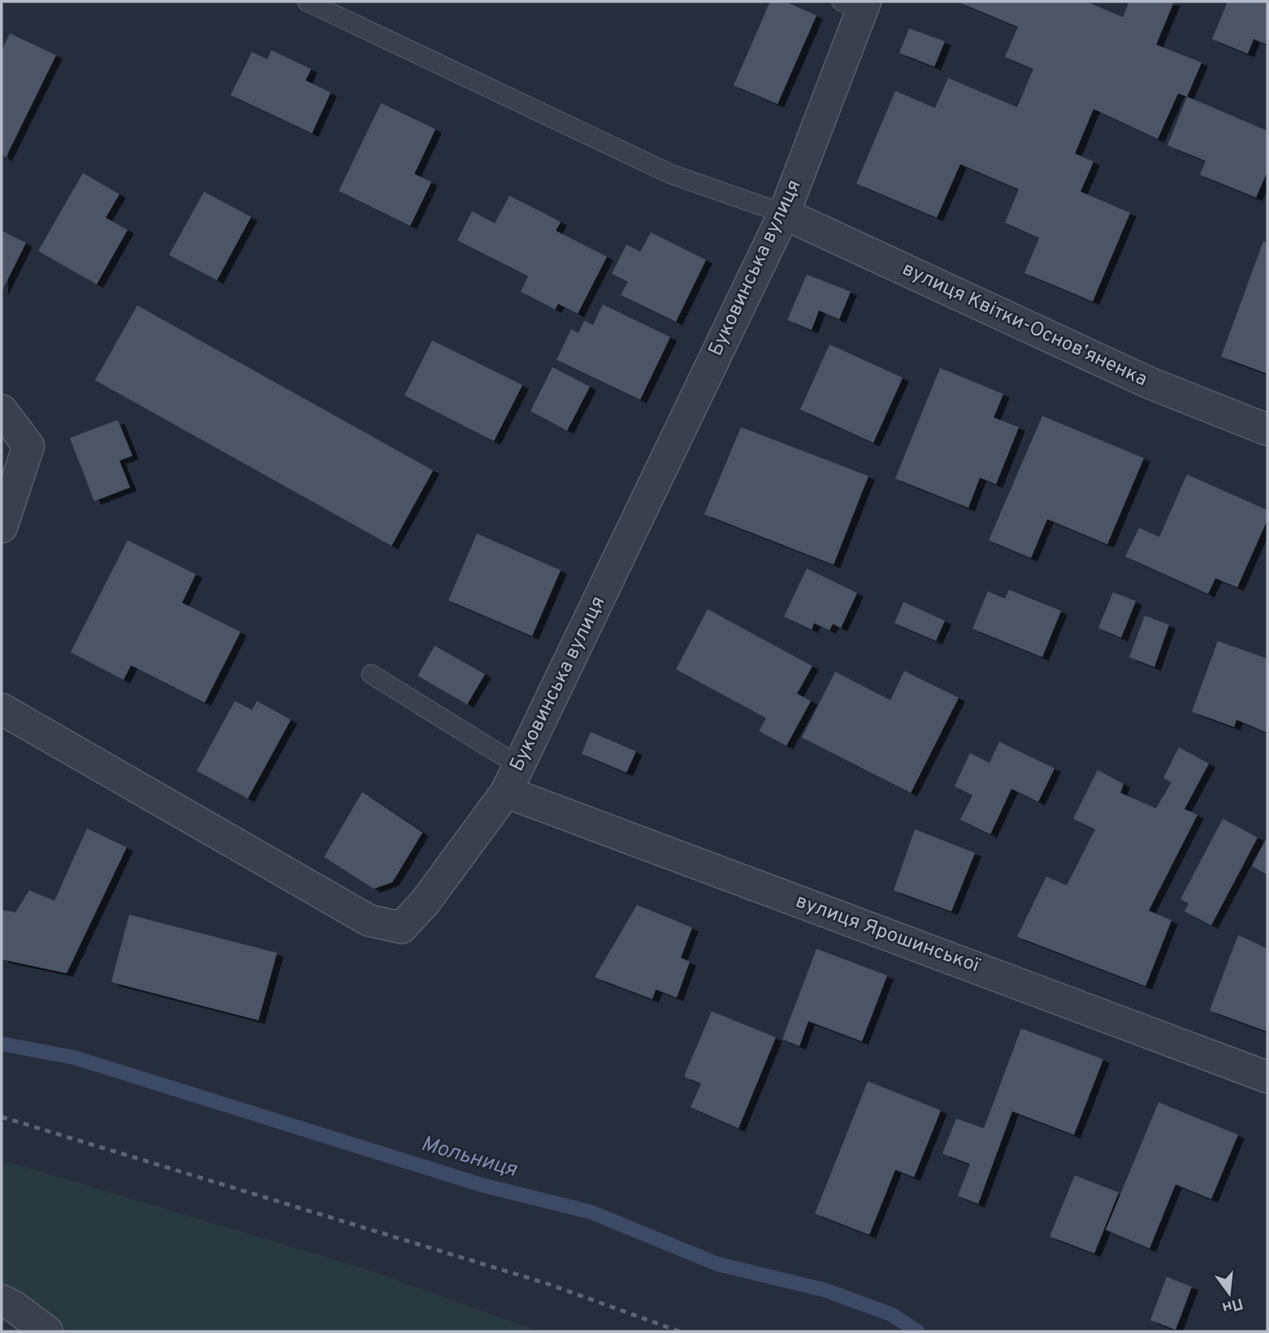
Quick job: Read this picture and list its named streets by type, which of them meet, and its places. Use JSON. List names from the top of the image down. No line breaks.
{"streets":{"street":["Буковинська вулиця","вулиця Квітки-Основʼяненка","вулиця Ярошинської"]},"crossings":[["Буковинська вулиця","вулиця Квітки-Основʼяненка"],["Буковинська вулиця","вулиця Ярошинської"]],"water":["Мольниця"],"north":"bottom"}
